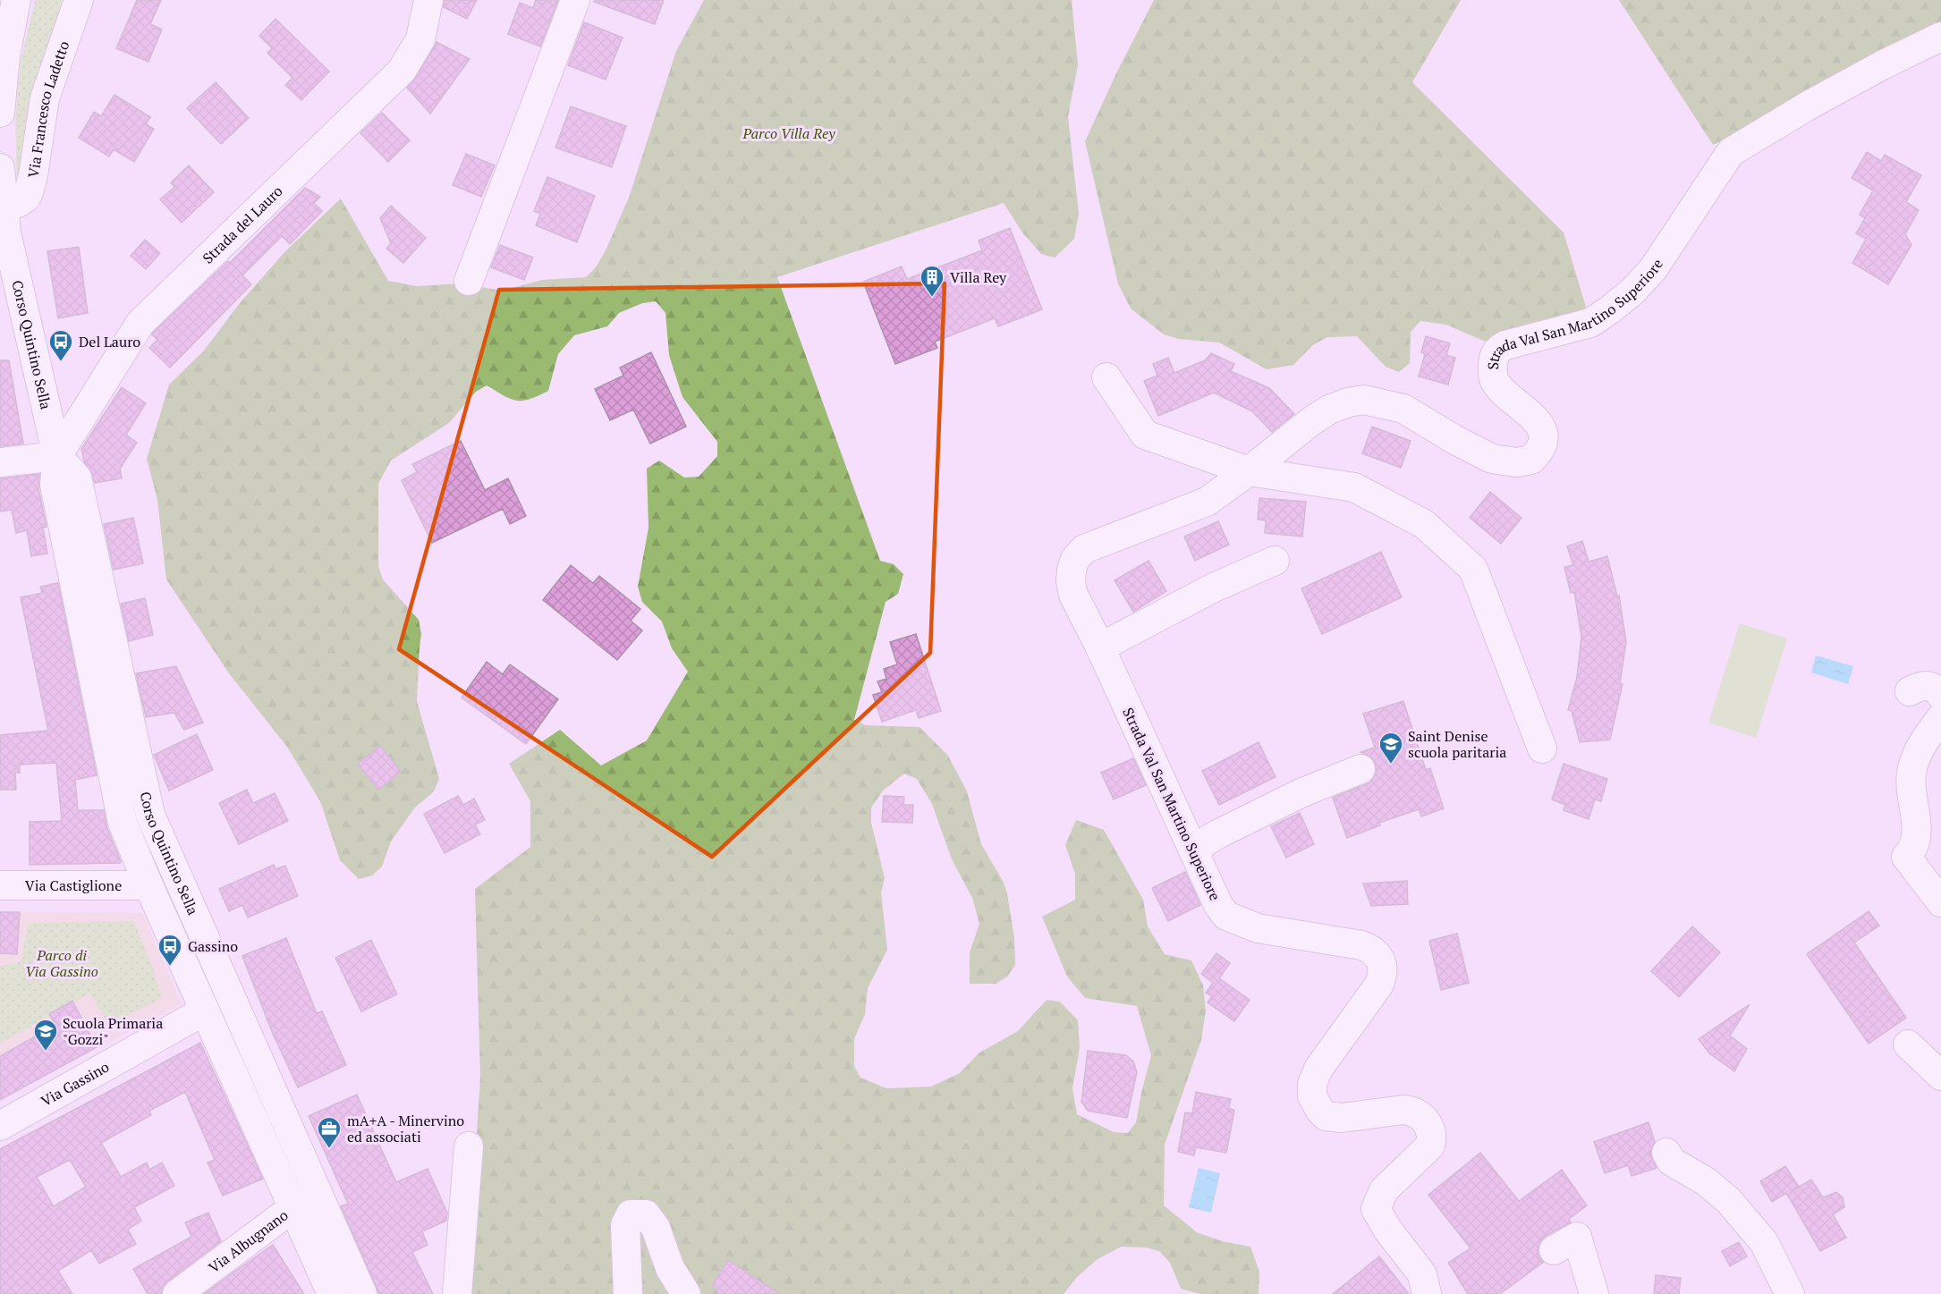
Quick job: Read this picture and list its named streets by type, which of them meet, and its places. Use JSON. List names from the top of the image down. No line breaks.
{"streets":{"street":["Via Francesco Ladetto","Strada del Lauro","Strada Val San Martino Superiore","Corso Quintino Sella","Via Castiglione","Via Gassino","Via Albugnano"]},"crossings":[["Via Francesco Ladetto","Corso Quintino Sella"],["Strada del Lauro","Corso Quintino Sella"],["Corso Quintino Sella","Via Castiglione"],["Corso Quintino Sella","Via Gassino"],["Corso Quintino Sella","Via Albugnano"]],"parks":["Parco Villa Rey","Parco di Via Gassino"],"places":{"building":["Villa Rey"],"bus stop":["Del Lauro","Gassino"],"school or university":["Saint Denise scuola paritaria","Scuola Primaria \"Gozzi\""],"office":["mA+A - Minervino ed associati"]}}
